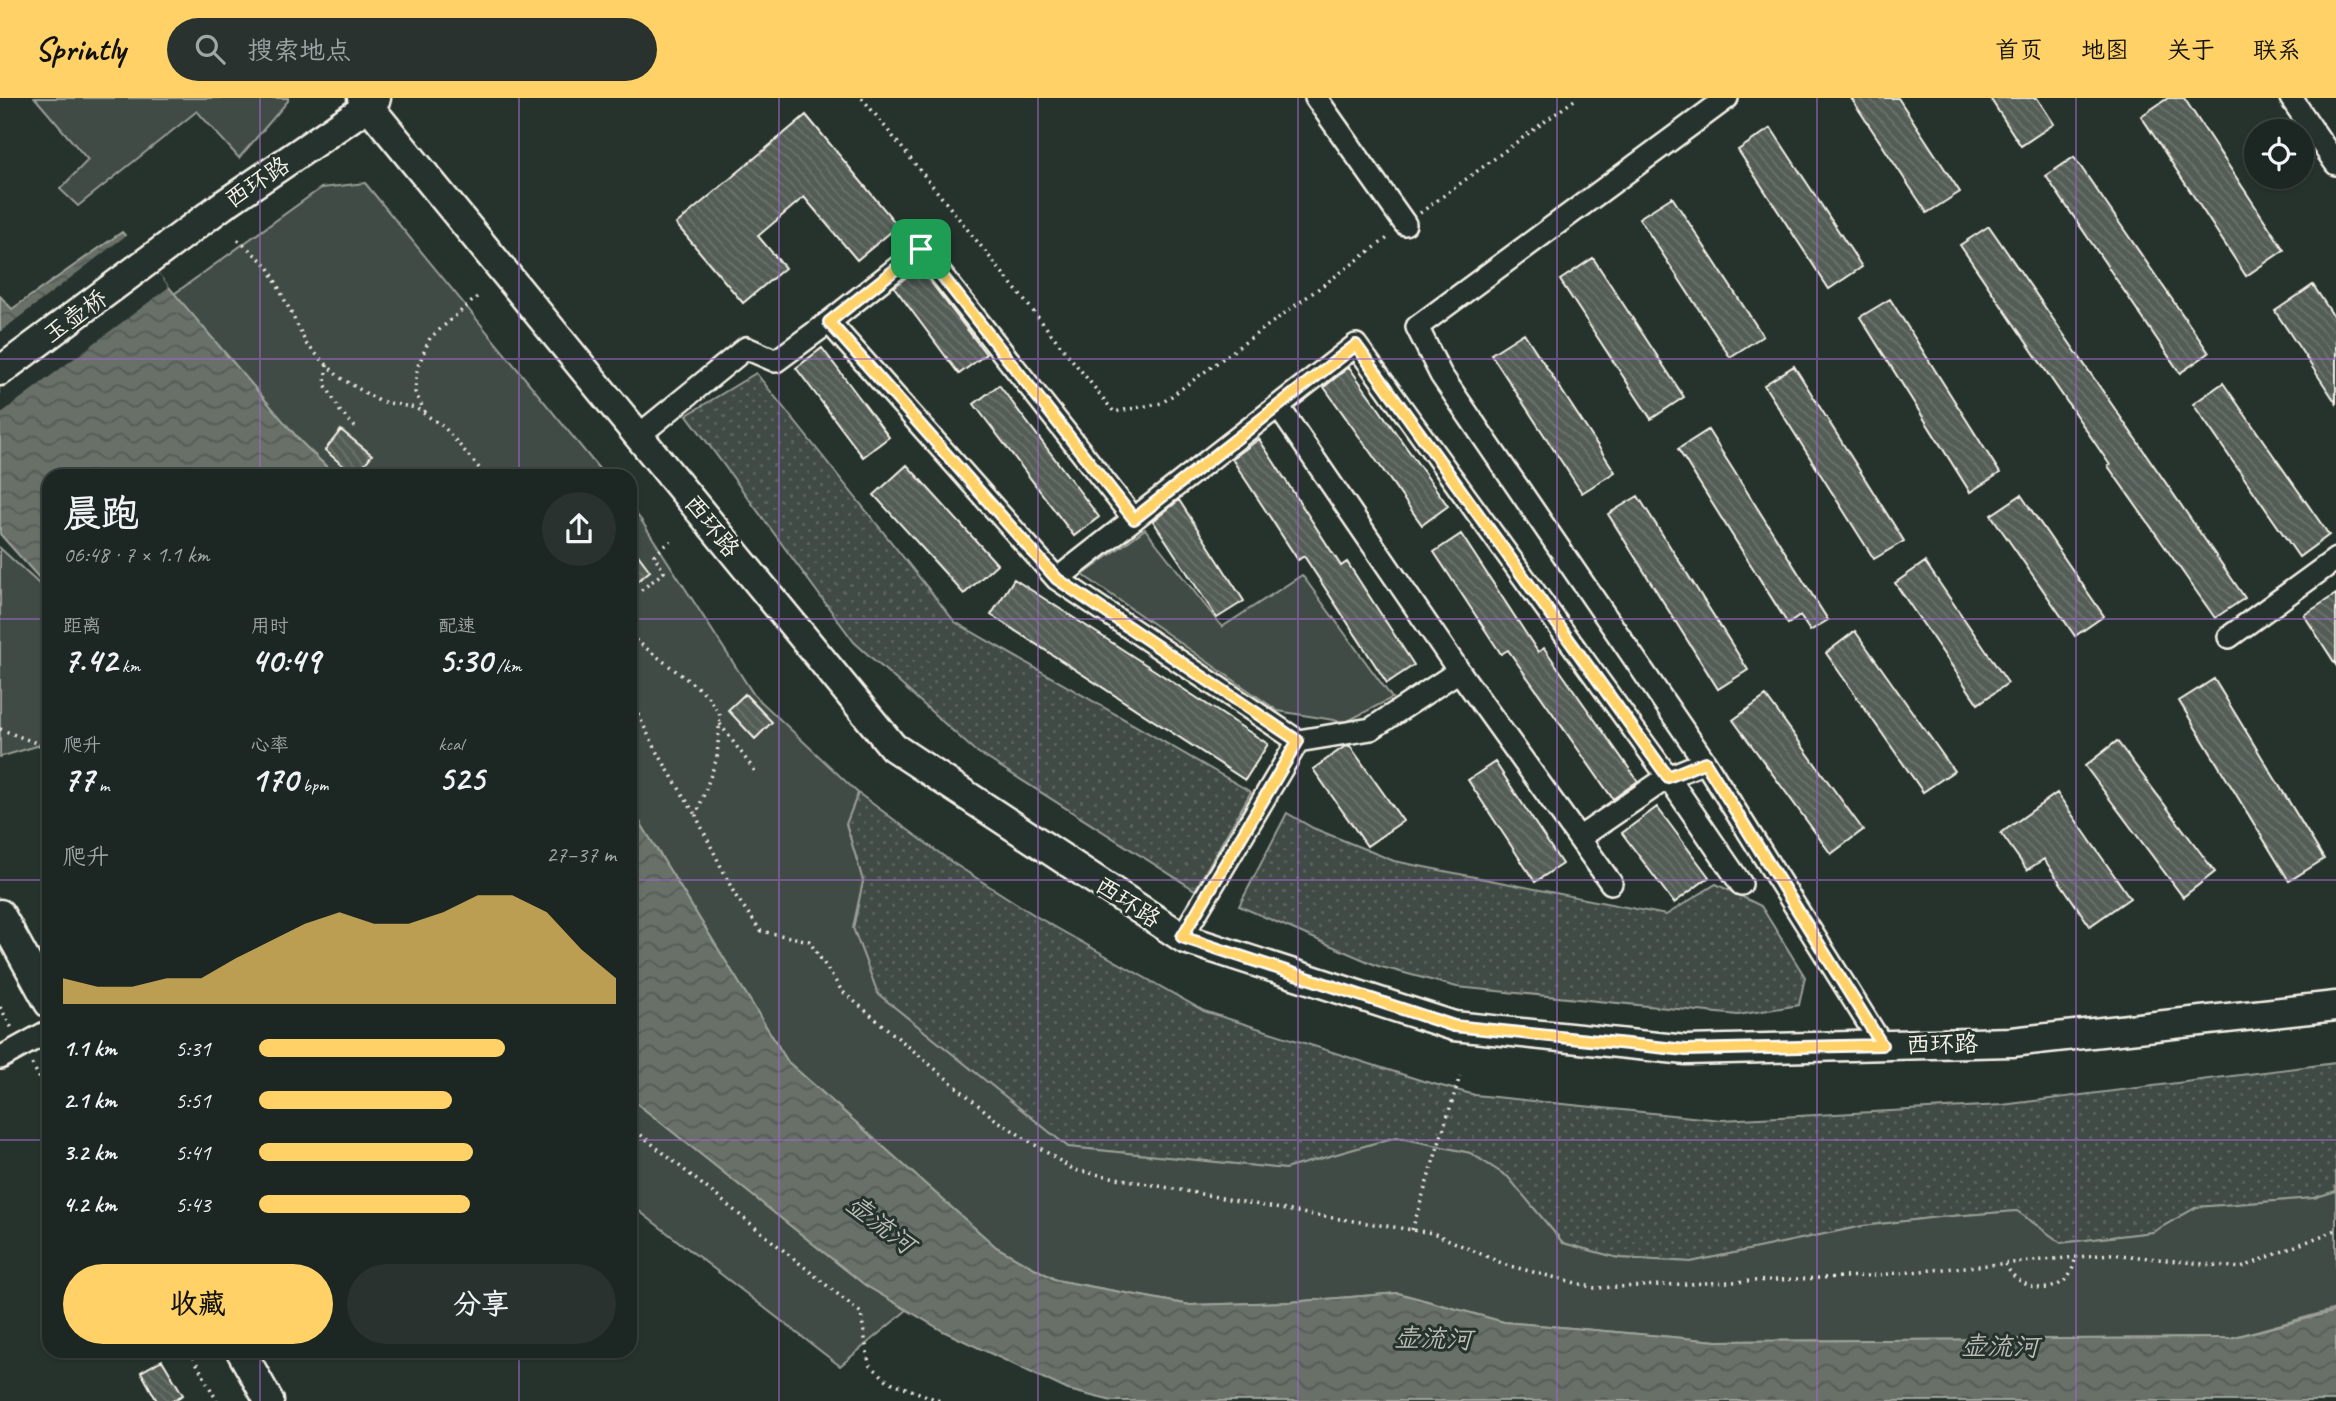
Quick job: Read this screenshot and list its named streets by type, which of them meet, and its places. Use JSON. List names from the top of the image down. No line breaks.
{"streets":{"main road":["西环路","玉壶桥"]},"crossings":[["西环路","玉壶桥"]],"water":["壶流河"],"page":{"header":"Sprintly","search":"搜索地点","nav":["首页","地图","关于","联系"],"heading":["晨跑","06:48 · 7 × 1.1 km"],"stats":[["距离","7.42 km"],["用时","40:49"],["配速","5:30 /km"],["爬升","77 m"],["心率","170 bpm"],["kcal","525"]],"chart":["爬升","27–37 m"],"list":[{"name":"1.1 km","note":"5:31"},{"name":"2.1 km","note":"5:51"},{"name":"3.2 km","note":"5:41"},{"name":"4.2 km","note":"5:43"}],"buttons":["收藏","分享"]}}
